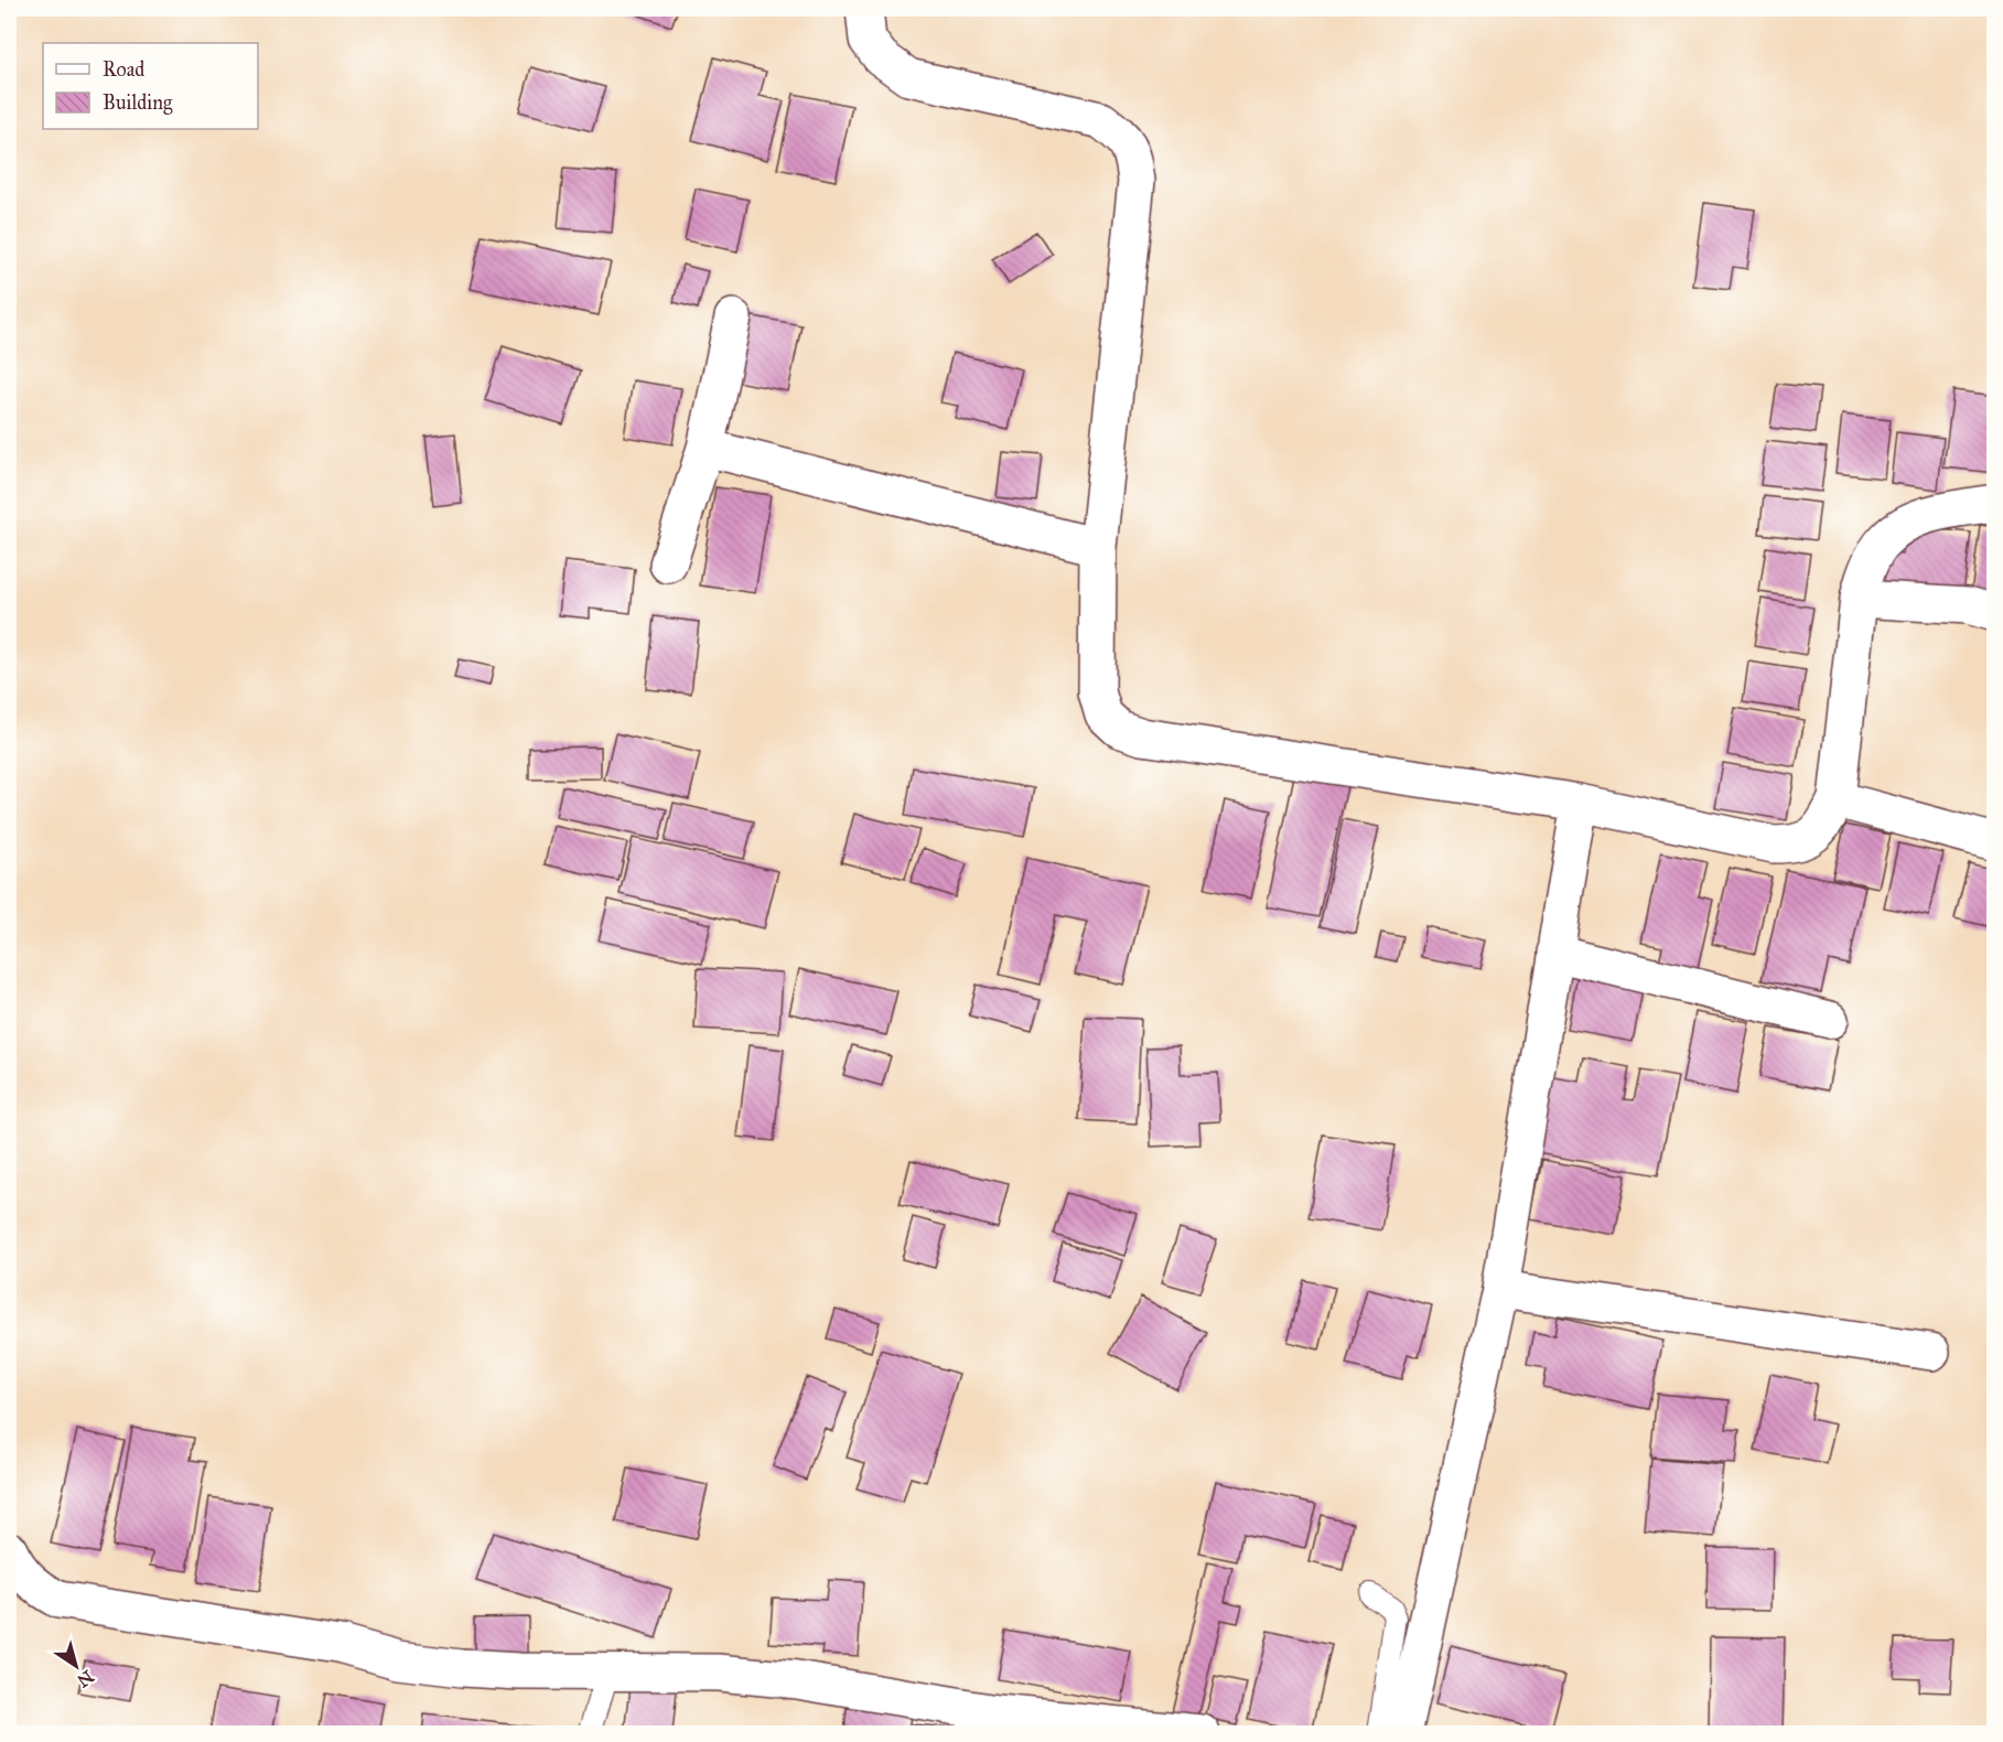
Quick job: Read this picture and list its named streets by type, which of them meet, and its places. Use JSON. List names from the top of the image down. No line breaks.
{"legend":["Road","Building"],"north":"bottom right"}
